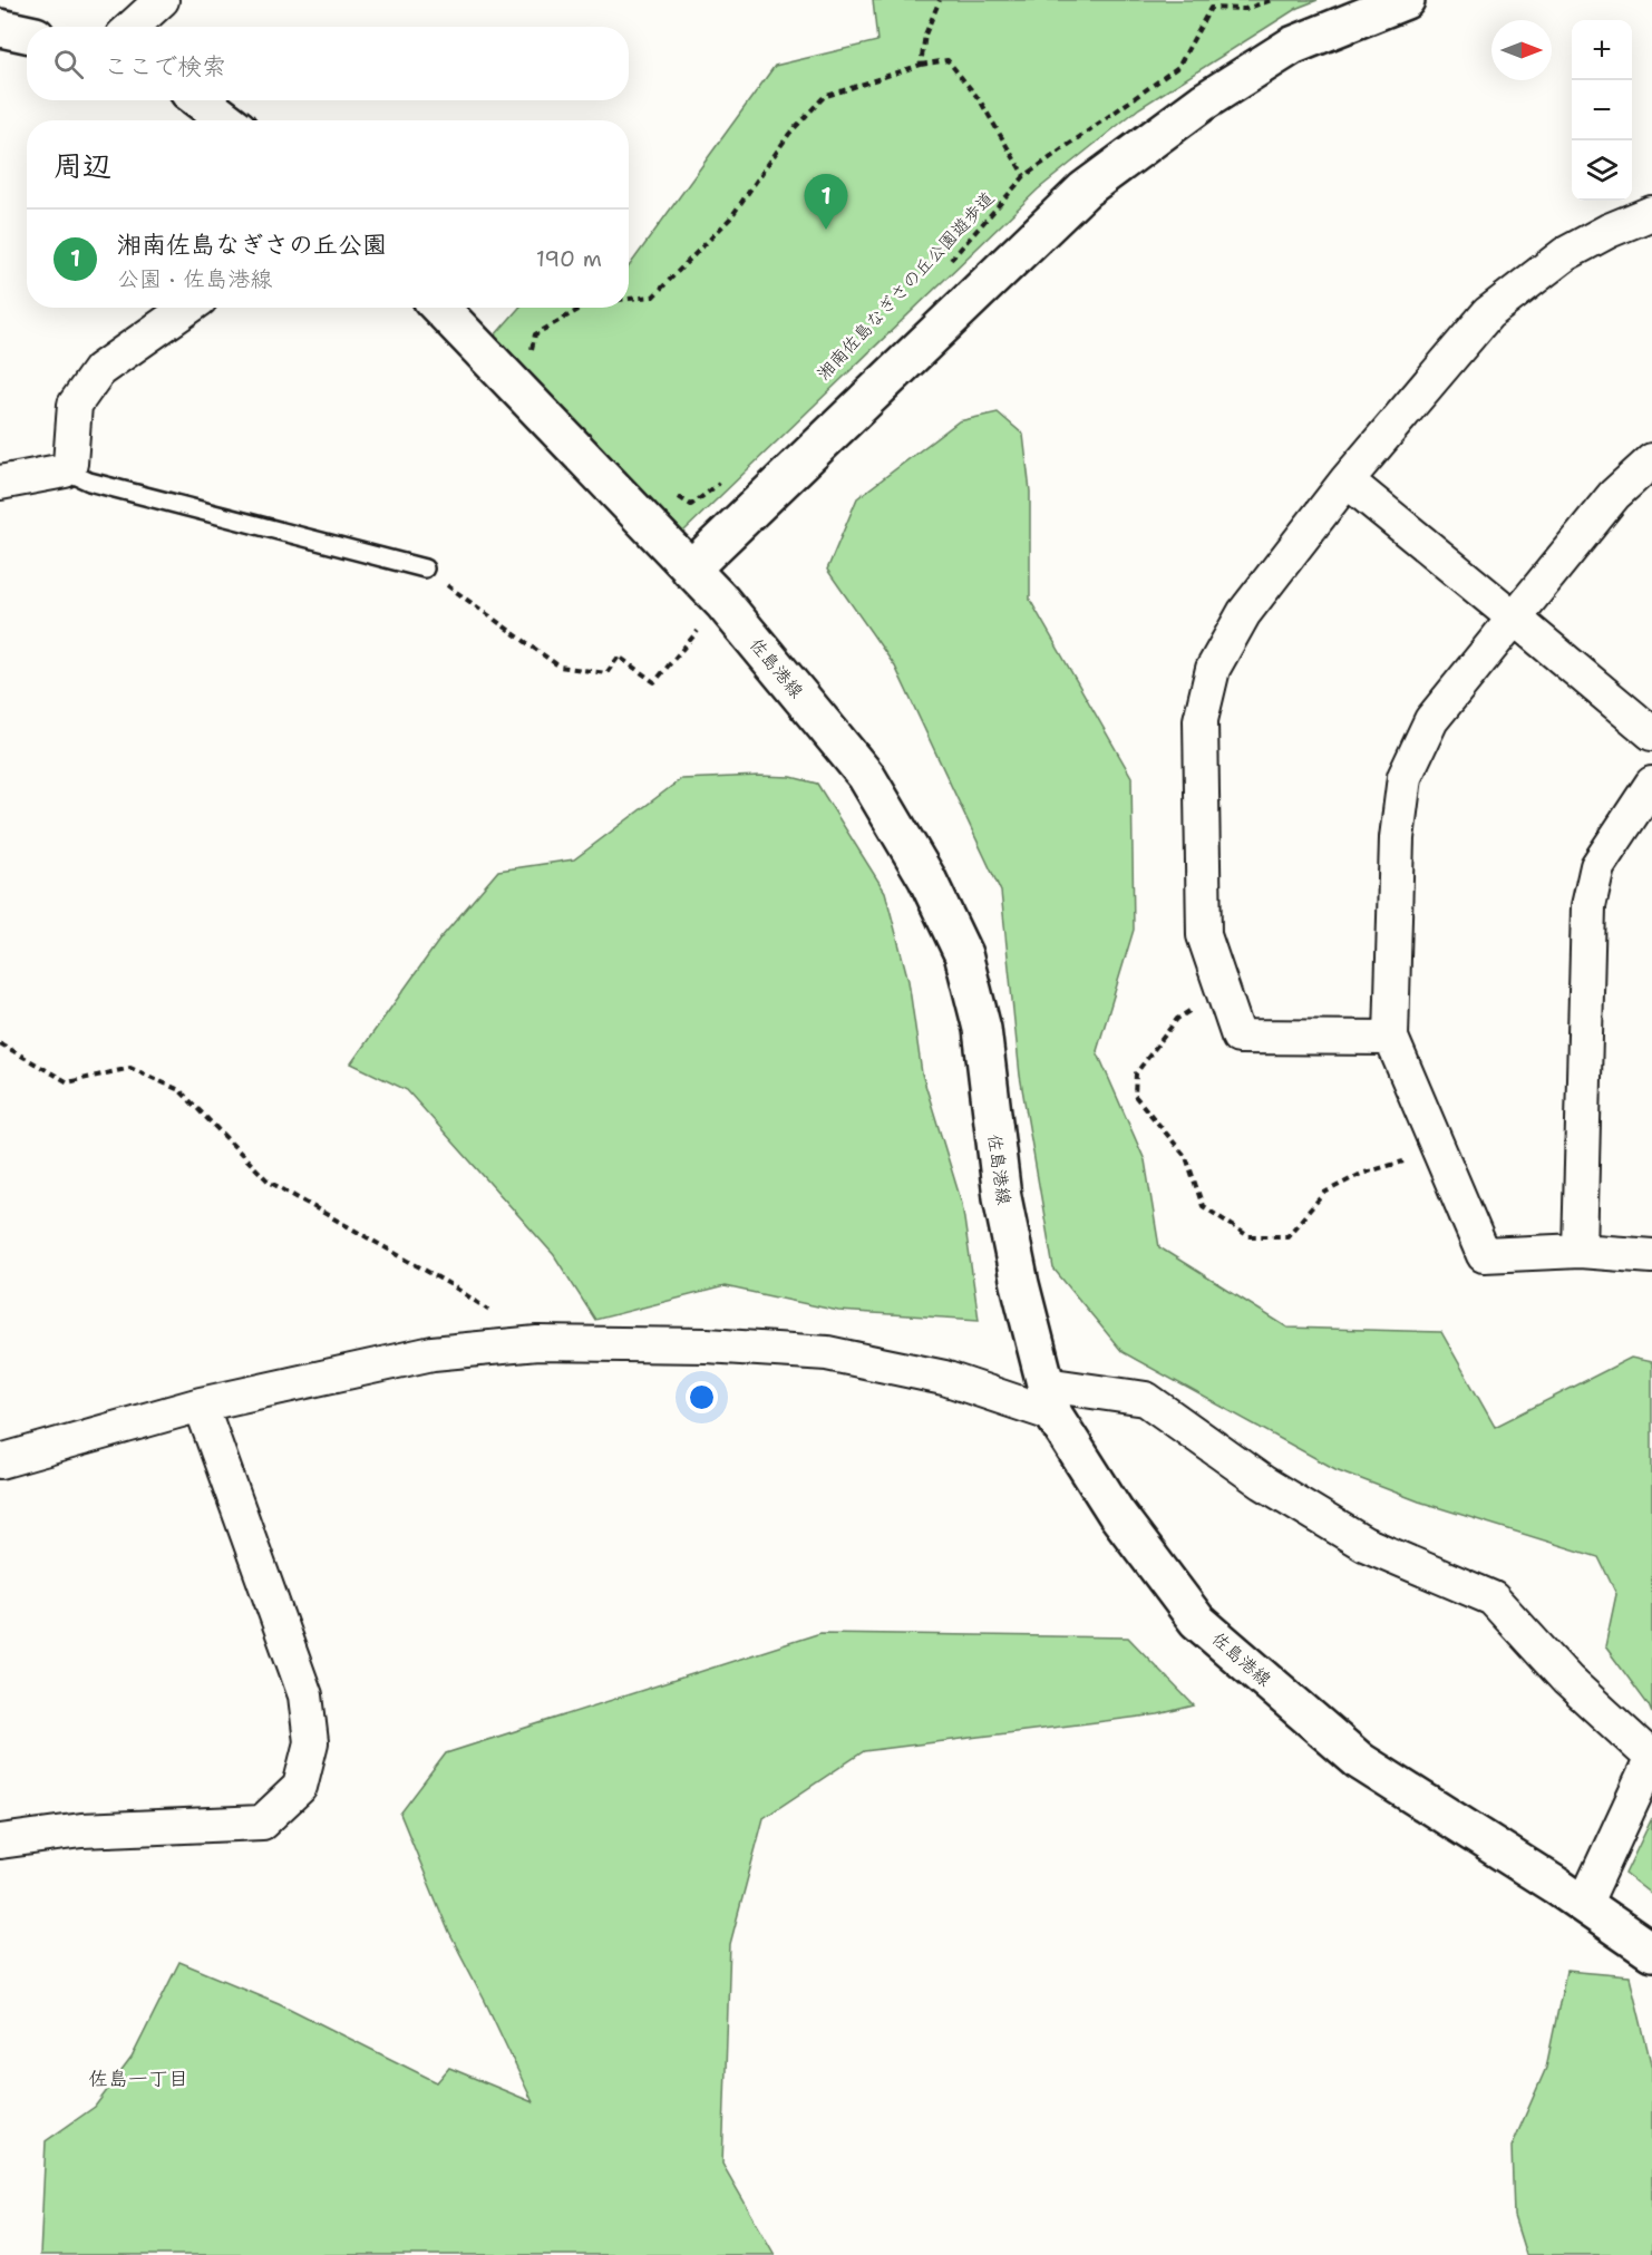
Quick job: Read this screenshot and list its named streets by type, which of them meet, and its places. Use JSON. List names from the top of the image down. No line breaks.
{"streets":{"main road":["佐島港線"],"path":["湘南佐島なぎさの丘公園遊歩道"]},"districts":["佐島一丁目"],"north":"right","page":{"map_buttons":["+","−"],"search":"ここで検索","heading":"周辺","pins":"1","list":[{"mark":"1","name":"湘南佐島なぎさの丘公園","note":"公園 · 佐島港線","value":"190 m"}]}}
